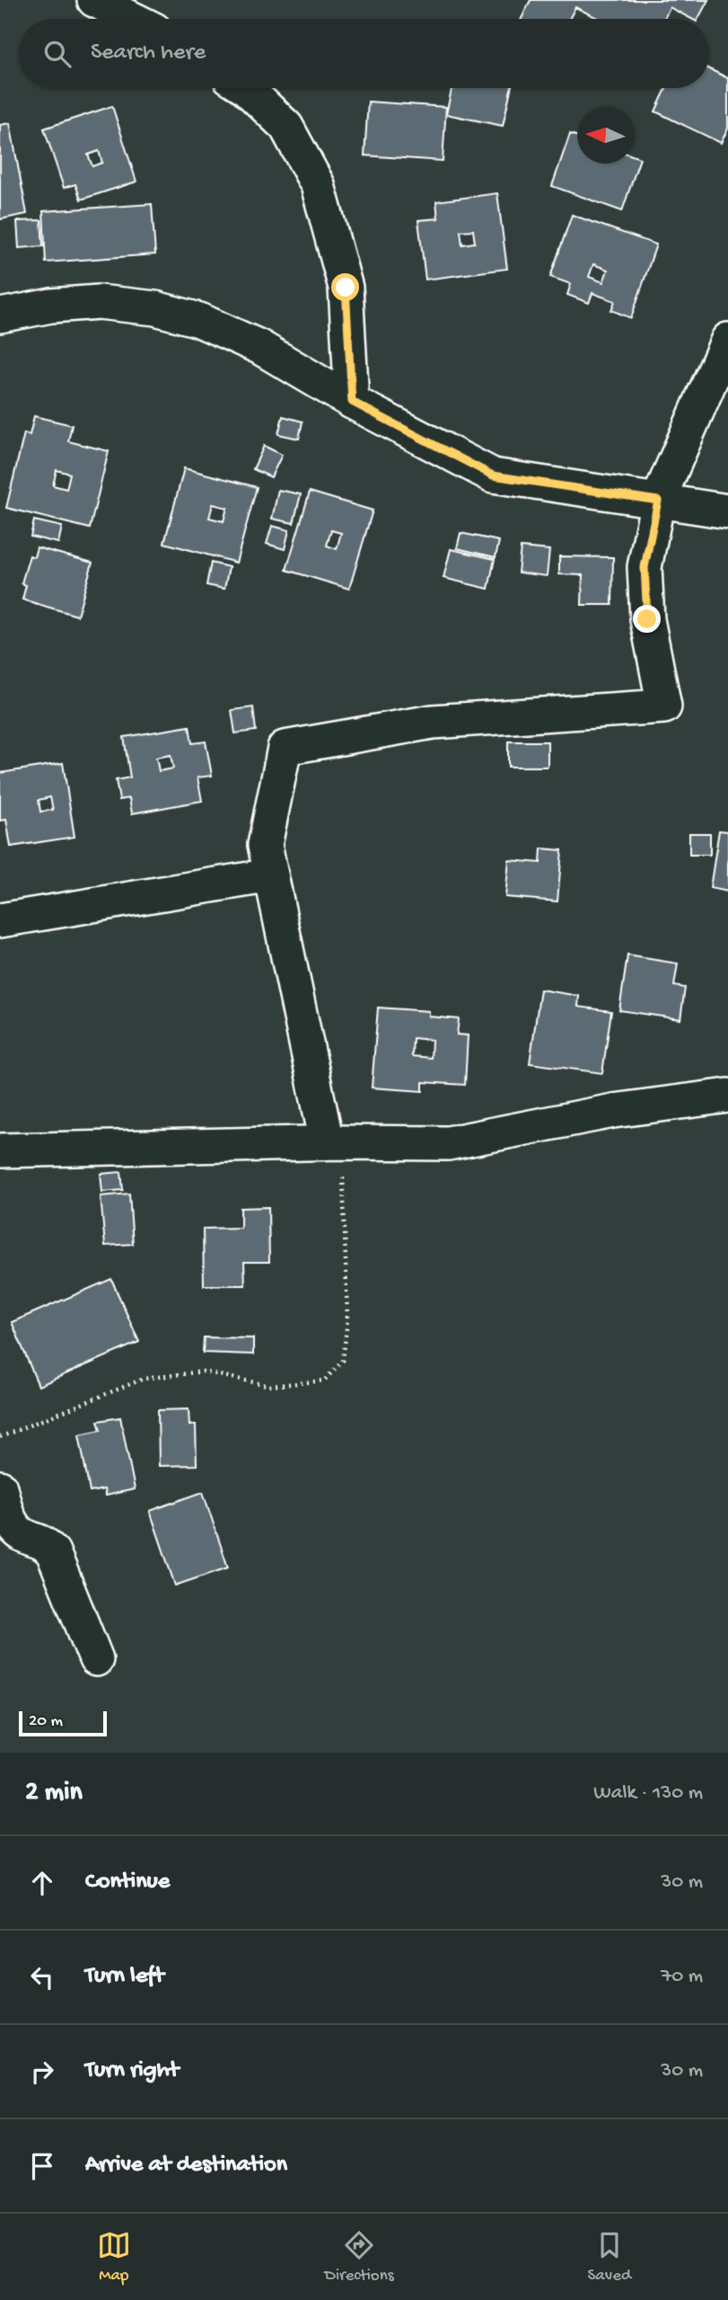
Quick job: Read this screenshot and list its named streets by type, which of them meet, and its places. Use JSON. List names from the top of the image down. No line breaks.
{"scale_bar":"20 m","north":"left","page":{"search":"Search here","scale":"20 m","heading":["2 min","Walk · 130 m"],"list":[["Continue","30 m"],["Turn left","70 m"],["Turn right","30 m"],"Arrive at destination"],"nav":["Map","Directions","Saved"]}}
